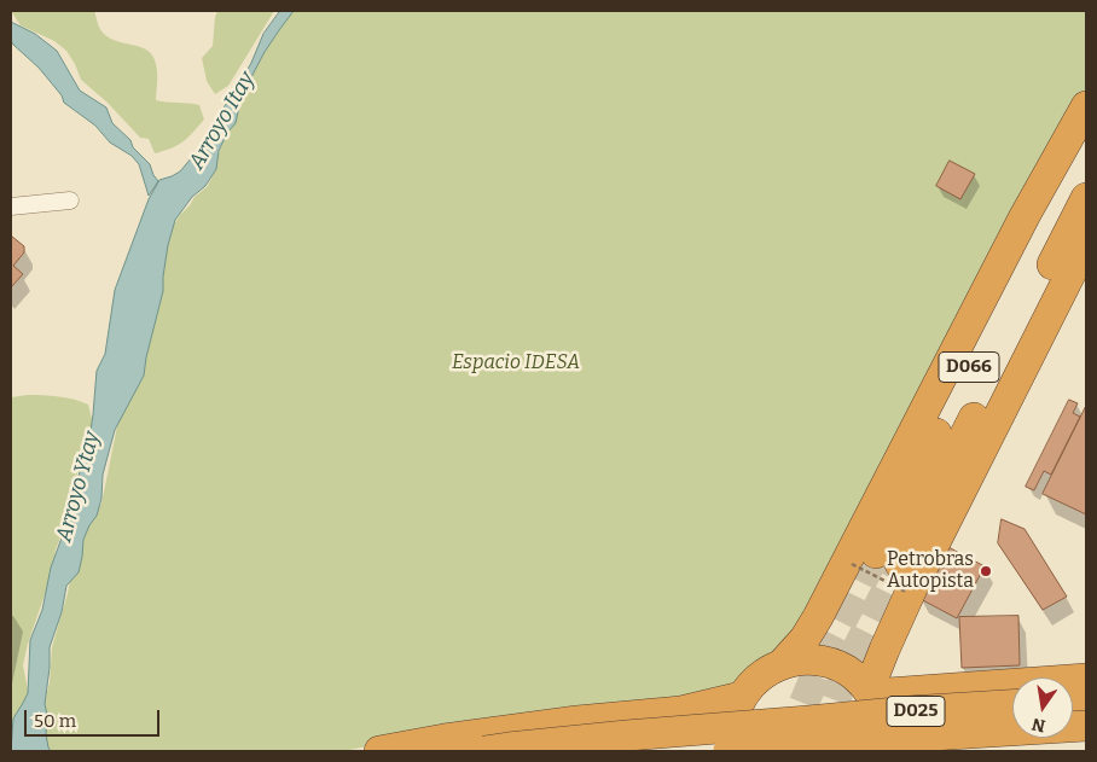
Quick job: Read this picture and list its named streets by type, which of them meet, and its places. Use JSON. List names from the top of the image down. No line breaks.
{"streets":{"highway":["D066","D025"]},"water":["Arroyo Itay","Arroyo Ytay"],"parks":["Espacio IDESA"],"places":["Petrobras Autopista"],"scale_bar":"50 m","north":"bottom"}
